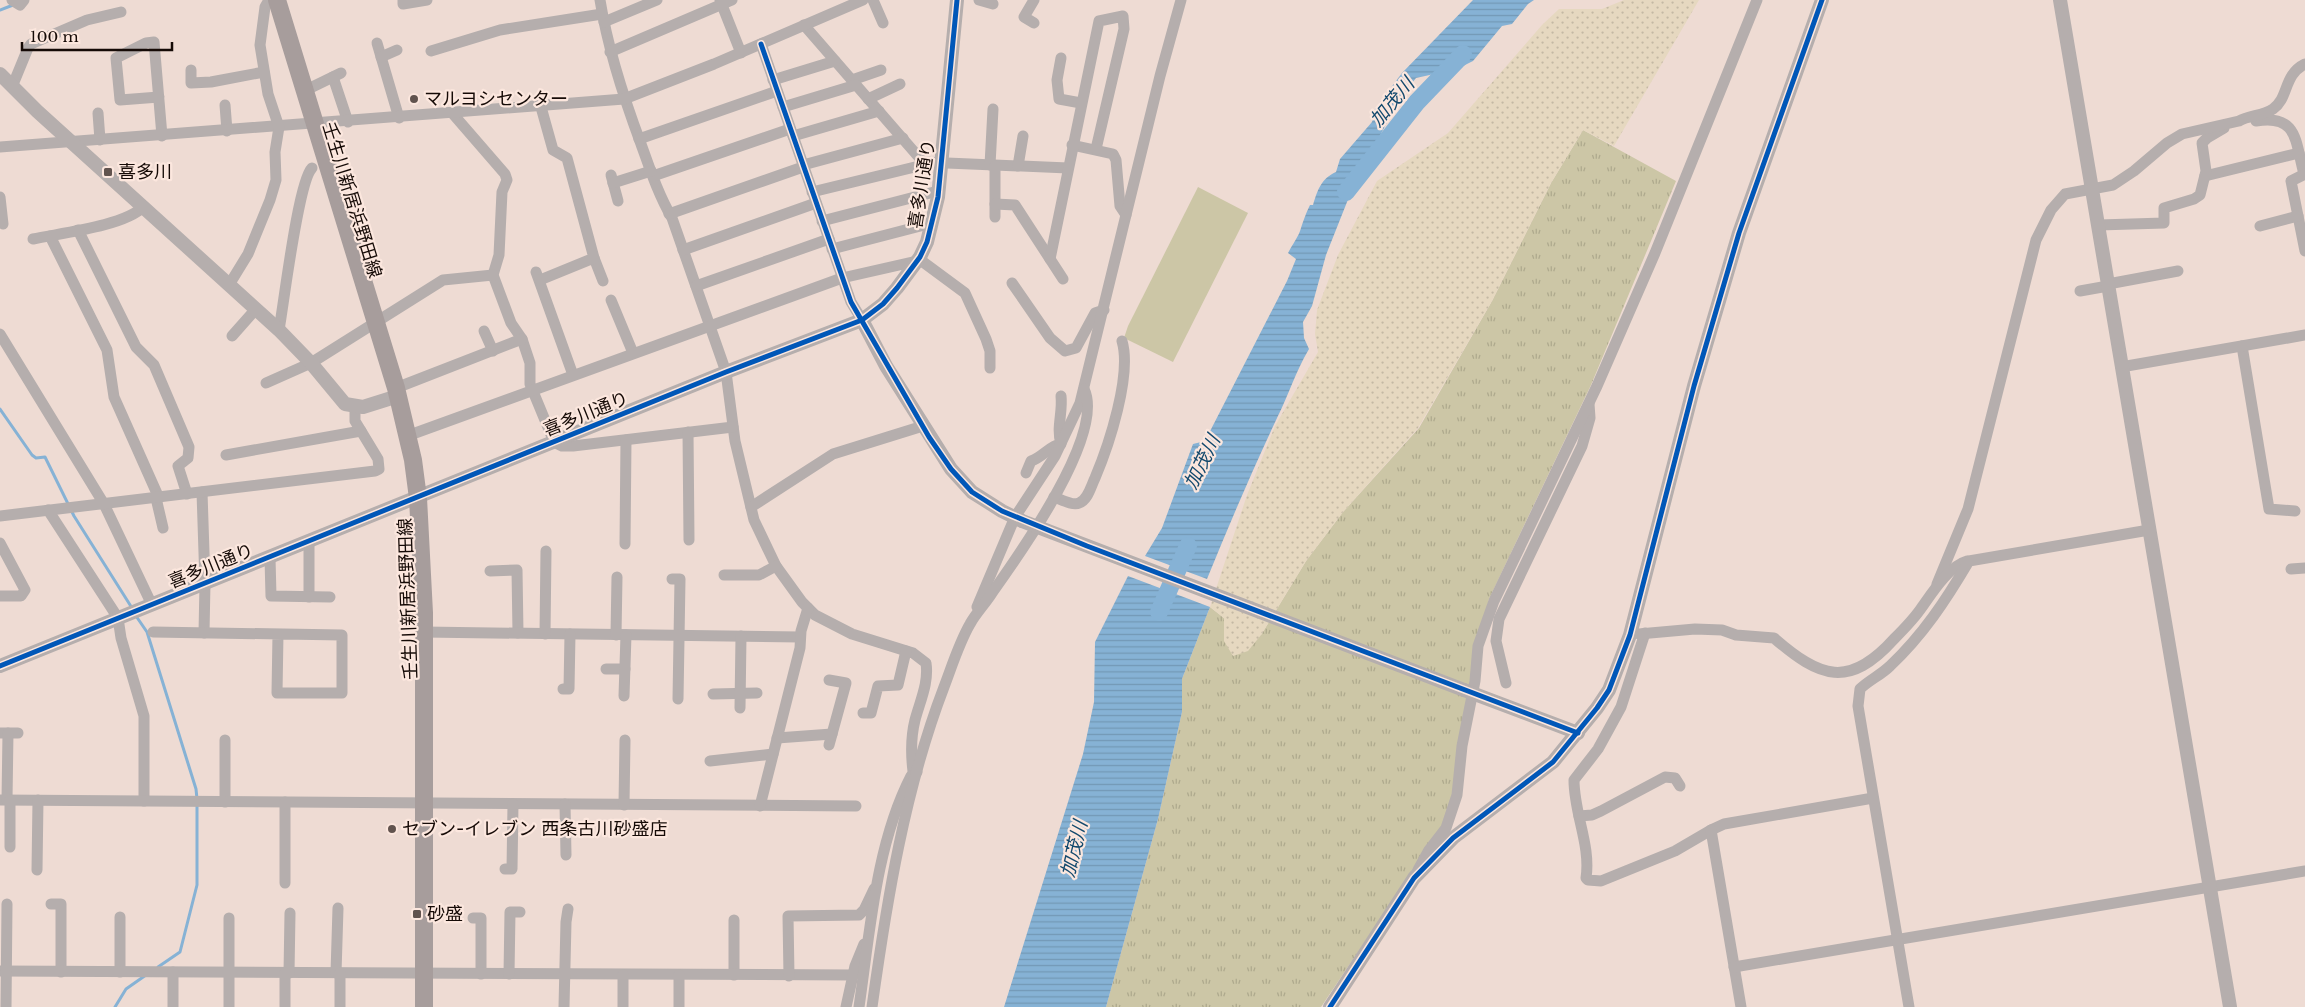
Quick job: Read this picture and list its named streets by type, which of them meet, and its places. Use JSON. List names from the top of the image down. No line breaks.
{"streets":{"main road":["壬生川新居浜野田線"],"street":["喜多川通り"]},"crossings":[["喜多川通り","壬生川新居浜野田線"]],"water":["加茂川"],"places":{"other":["マルヨシセンター","セブン-イレブン 西条古川砂盛店"],"transit":["喜多川","砂盛"]},"scale_bar":"100 m"}
